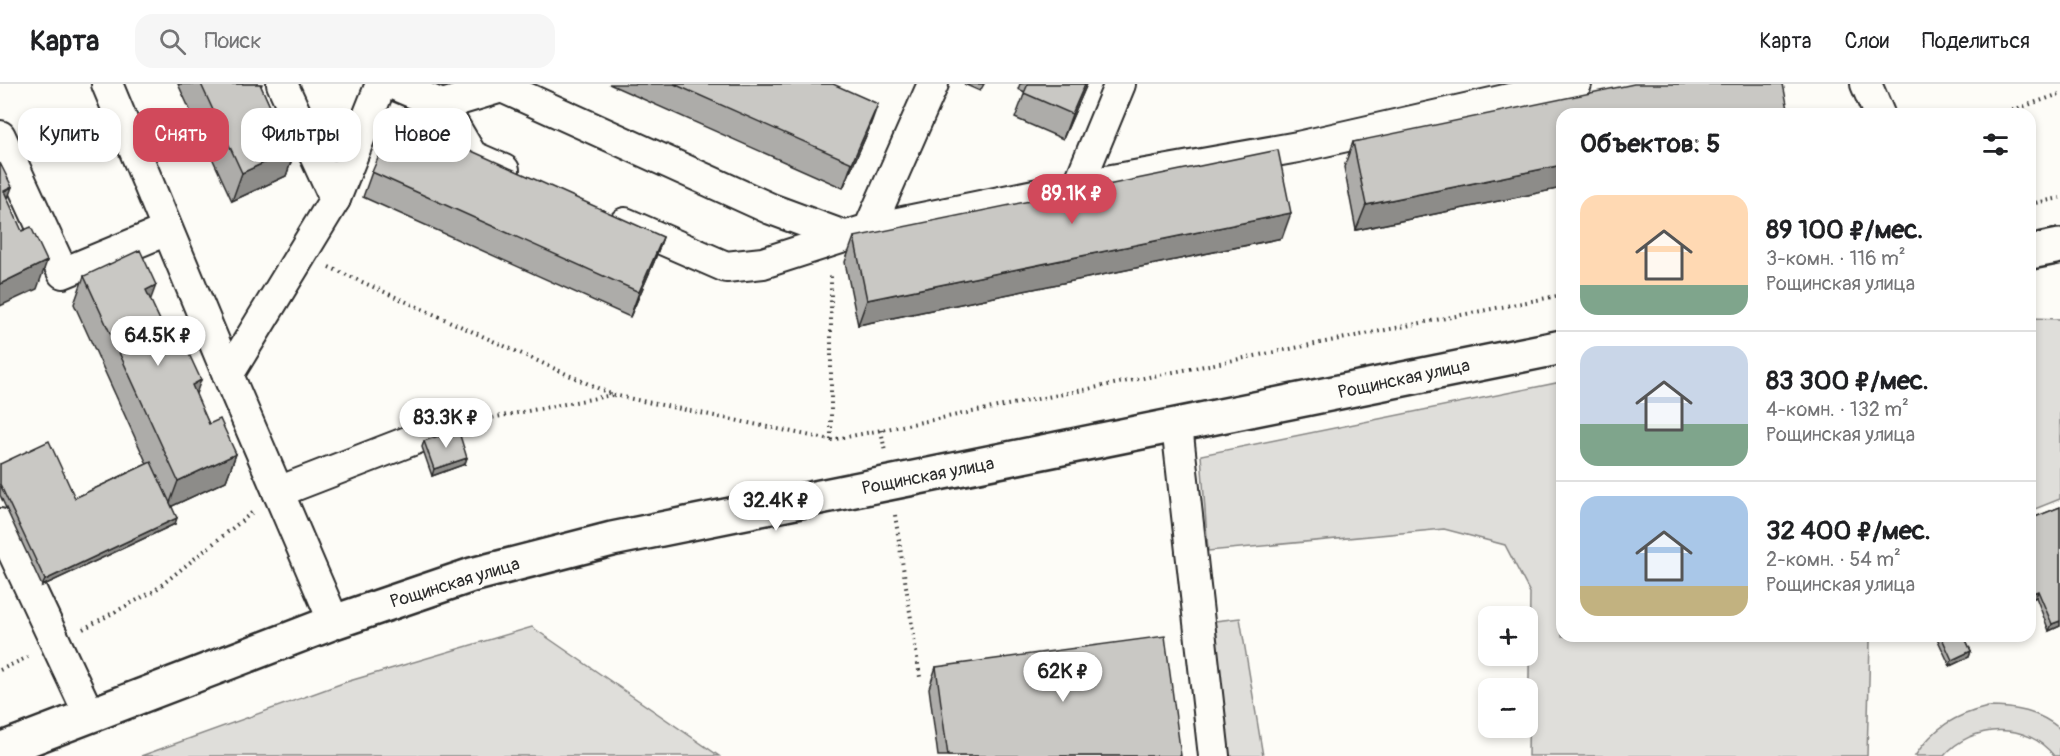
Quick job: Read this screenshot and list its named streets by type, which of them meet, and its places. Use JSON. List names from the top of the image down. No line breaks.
{"streets":{"main road":["Рощинская улица"]},"page":{"header":"Карта","search":"Поиск","nav":["Карта","Слои","Поделиться"],"chip":["Купить","Снять","Фильтры","Новое"],"heading":"Объектов: 5","price":["89.1K ₽","64.5K ₽","83.3K ₽","32.4K ₽","62K ₽"],"list":[{"name":"89 100 ₽/мес.","note":"3-комн. · 116 m² · Рощинская улица"},{"name":"83 300 ₽/мес.","note":"4-комн. · 132 m² · Рощинская улица"},{"name":"32 400 ₽/мес.","note":"2-комн. · 54 m² · Рощинская улица"}],"map_buttons":["+","−"]}}
